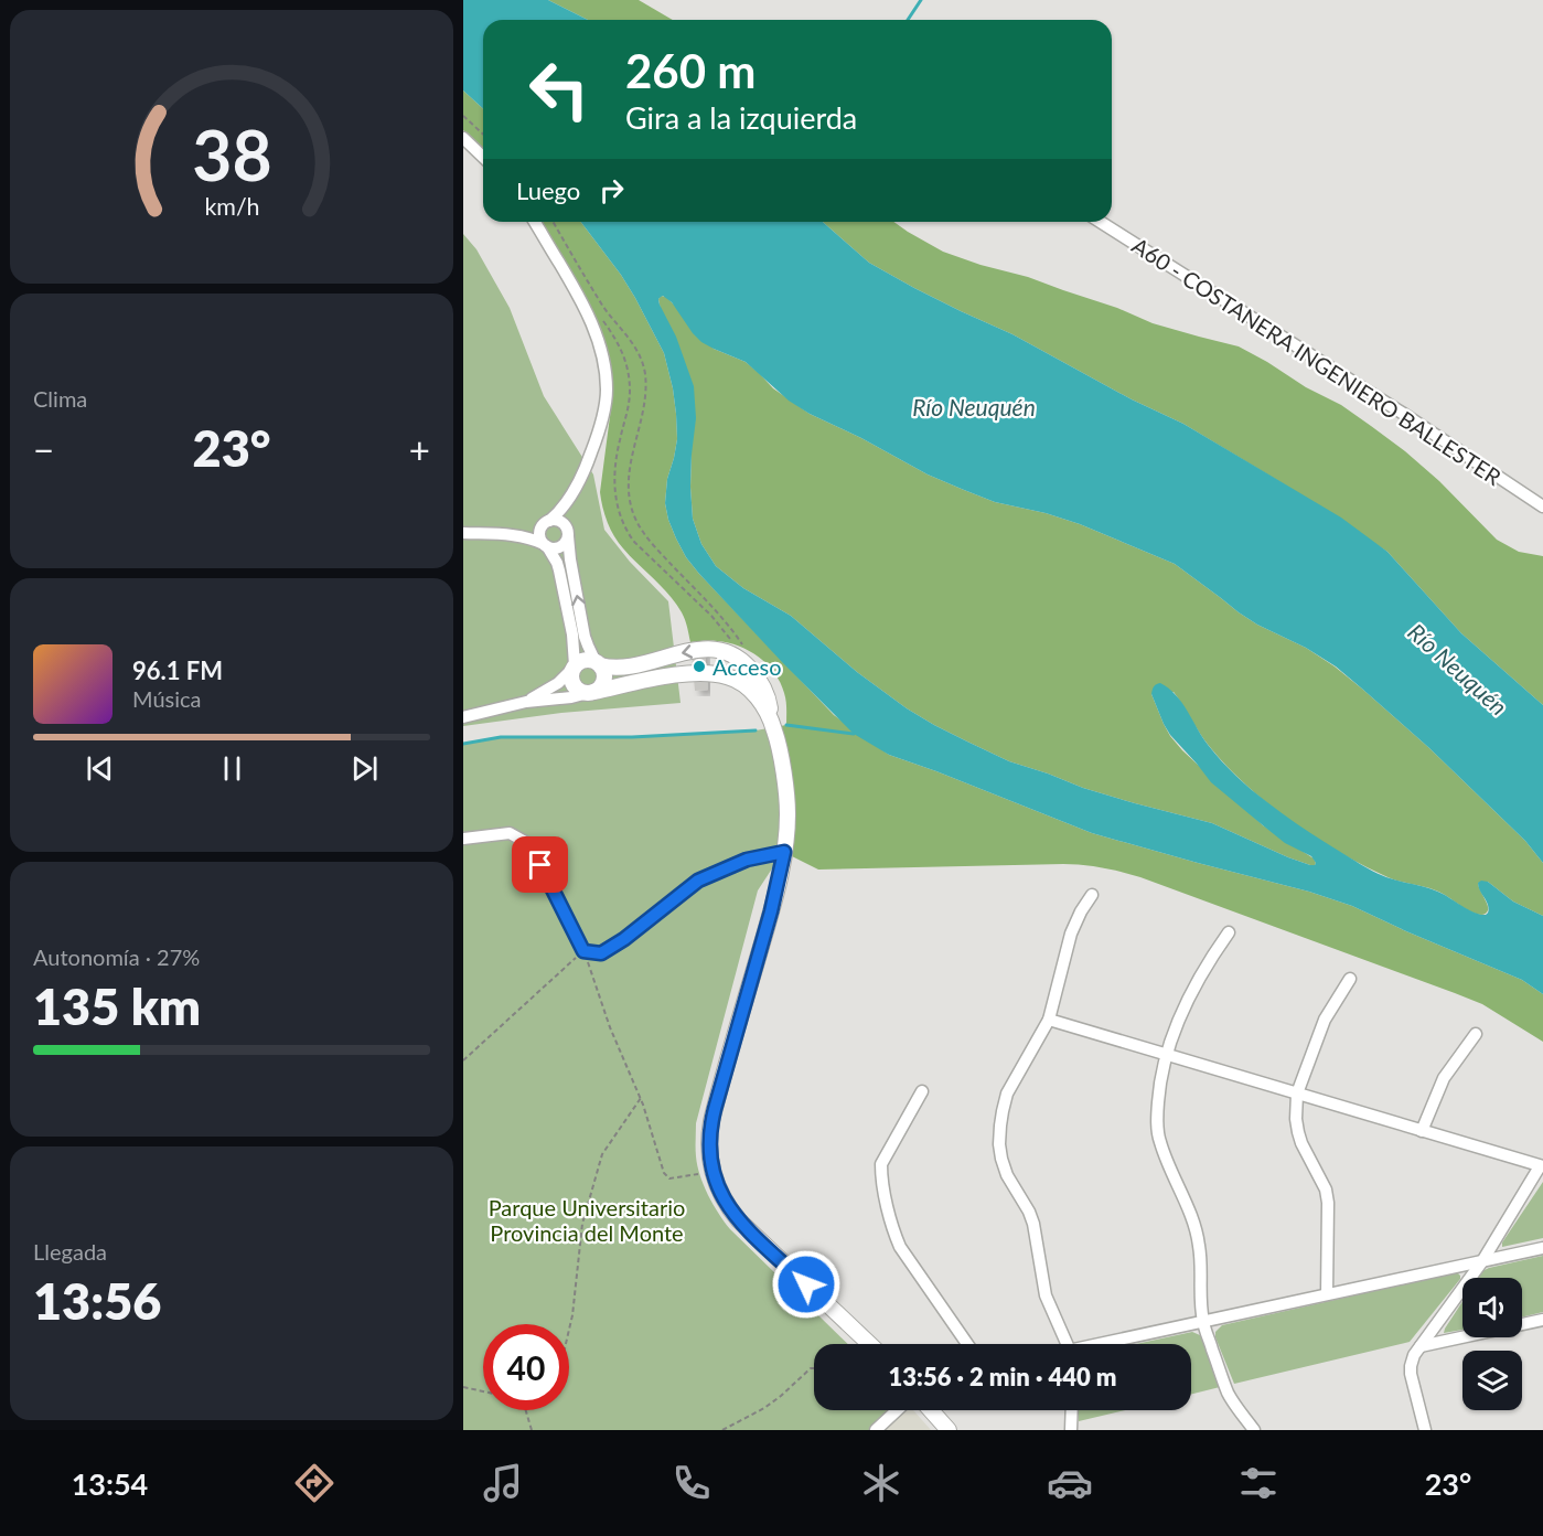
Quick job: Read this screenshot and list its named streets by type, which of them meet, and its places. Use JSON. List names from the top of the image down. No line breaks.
{"streets":{"street":["A60 - COSTANERA INGENIERO BALLESTER"]},"water":["Río Neuquén"],"parks":["Parque Universitario Provincia del Monte"],"places":["Acceso"],"page":{"turn":["260 m","Gira a la izquierda"],"then":"Luego","tile":["Clima",["Autonomía · 27%","135 km"],["Llegada","13:56"]],"heat":["−","23°","+"],"song":["96.1 FM","Música"],"limit":"40","trip":"13:56 · 2 min · 440 m","tabs":["13:54","23°"],"gauge":["38","km/h"]}}
